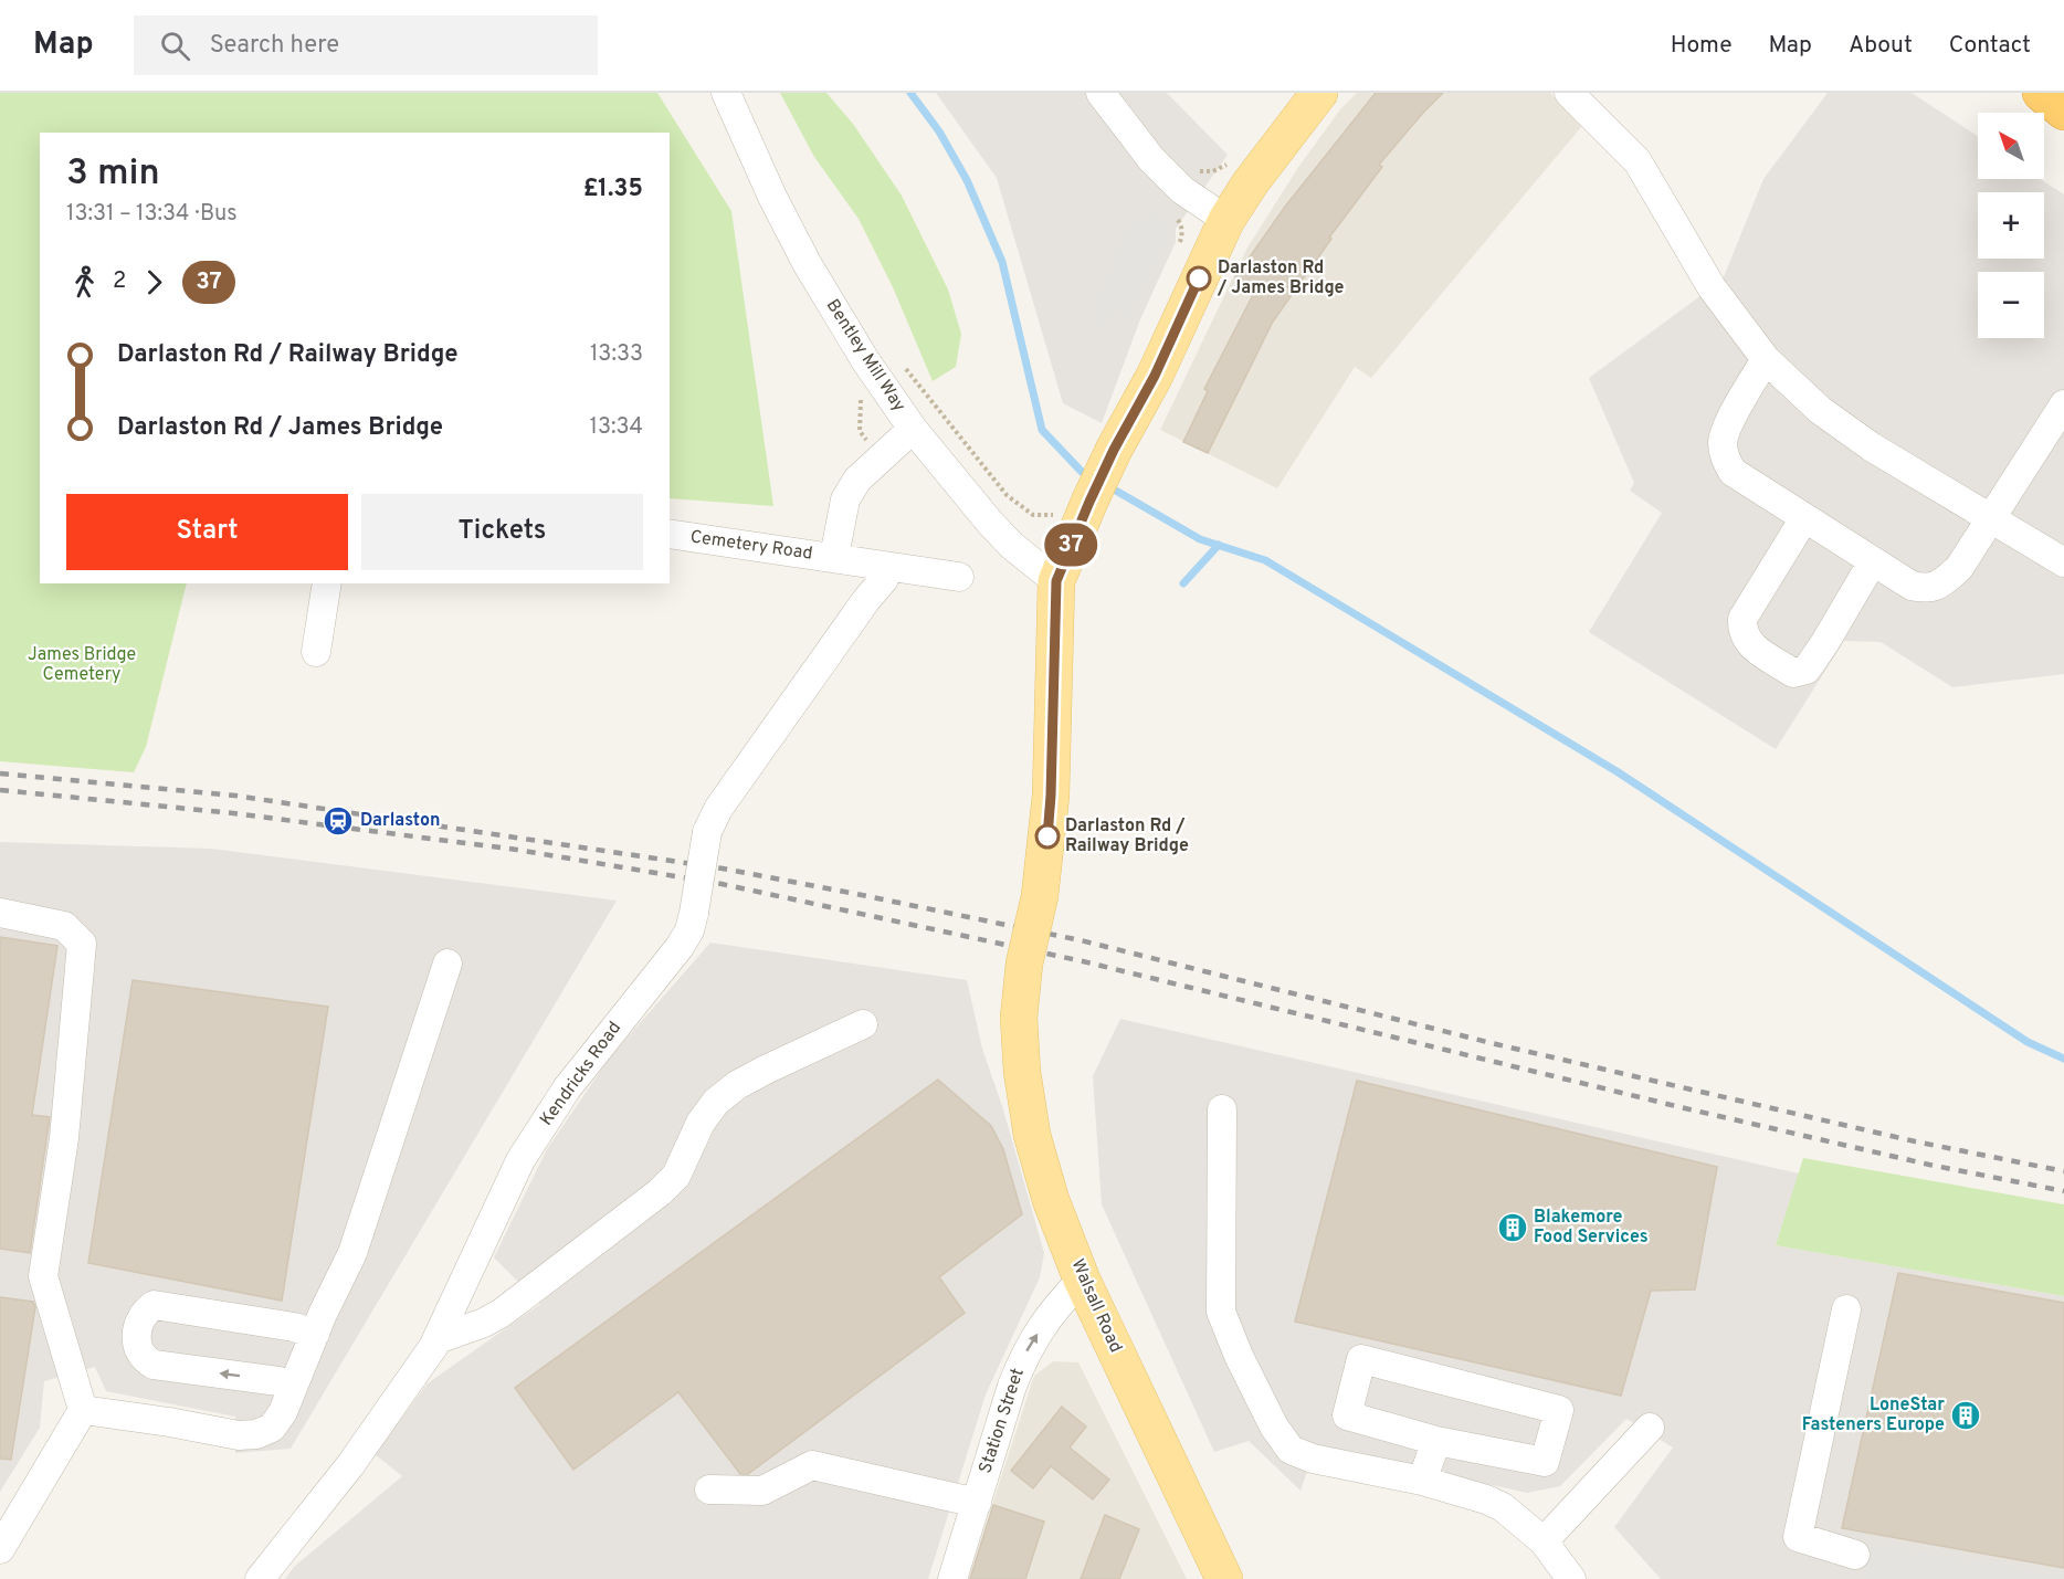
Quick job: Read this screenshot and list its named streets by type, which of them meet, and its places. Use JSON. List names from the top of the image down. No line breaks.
{"streets":{"main road":["Walsall Road"],"street":["Bentley Mill Way","Cemetery Road","Kendricks Road","Station Street"]},"crossings":[["Bentley Mill Way","Cemetery Road"],["Bentley Mill Way","Walsall Road"],["Cemetery Road","Kendricks Road"],["Walsall Road","Station Street"]],"one_way":["Station Street"],"parks":["James Bridge Cemetery"],"places":{"other":["Darlaston Rd / James Bridge","Darlaston Rd / Railway Bridge"],"station":["Darlaston"],"building":["Blakemore Food Services","LoneStar Fasteners Europe"]},"lines":["bus line 37"],"north":"top left","page":{"header":"Map","search":"Search here","nav":["Home","Map","About","Contact"],"on_map":"37","map_buttons":["+","−"],"heading":["3 min","13:31 – 13:34 · Bus","£1.35"],"legs":["2","37"],"list":[{"name":"Darlaston Rd / Railway Bridge","value":"13:33"},{"name":"Darlaston Rd / James Bridge","value":"13:34"}],"buttons":["Start","Tickets"]}}
